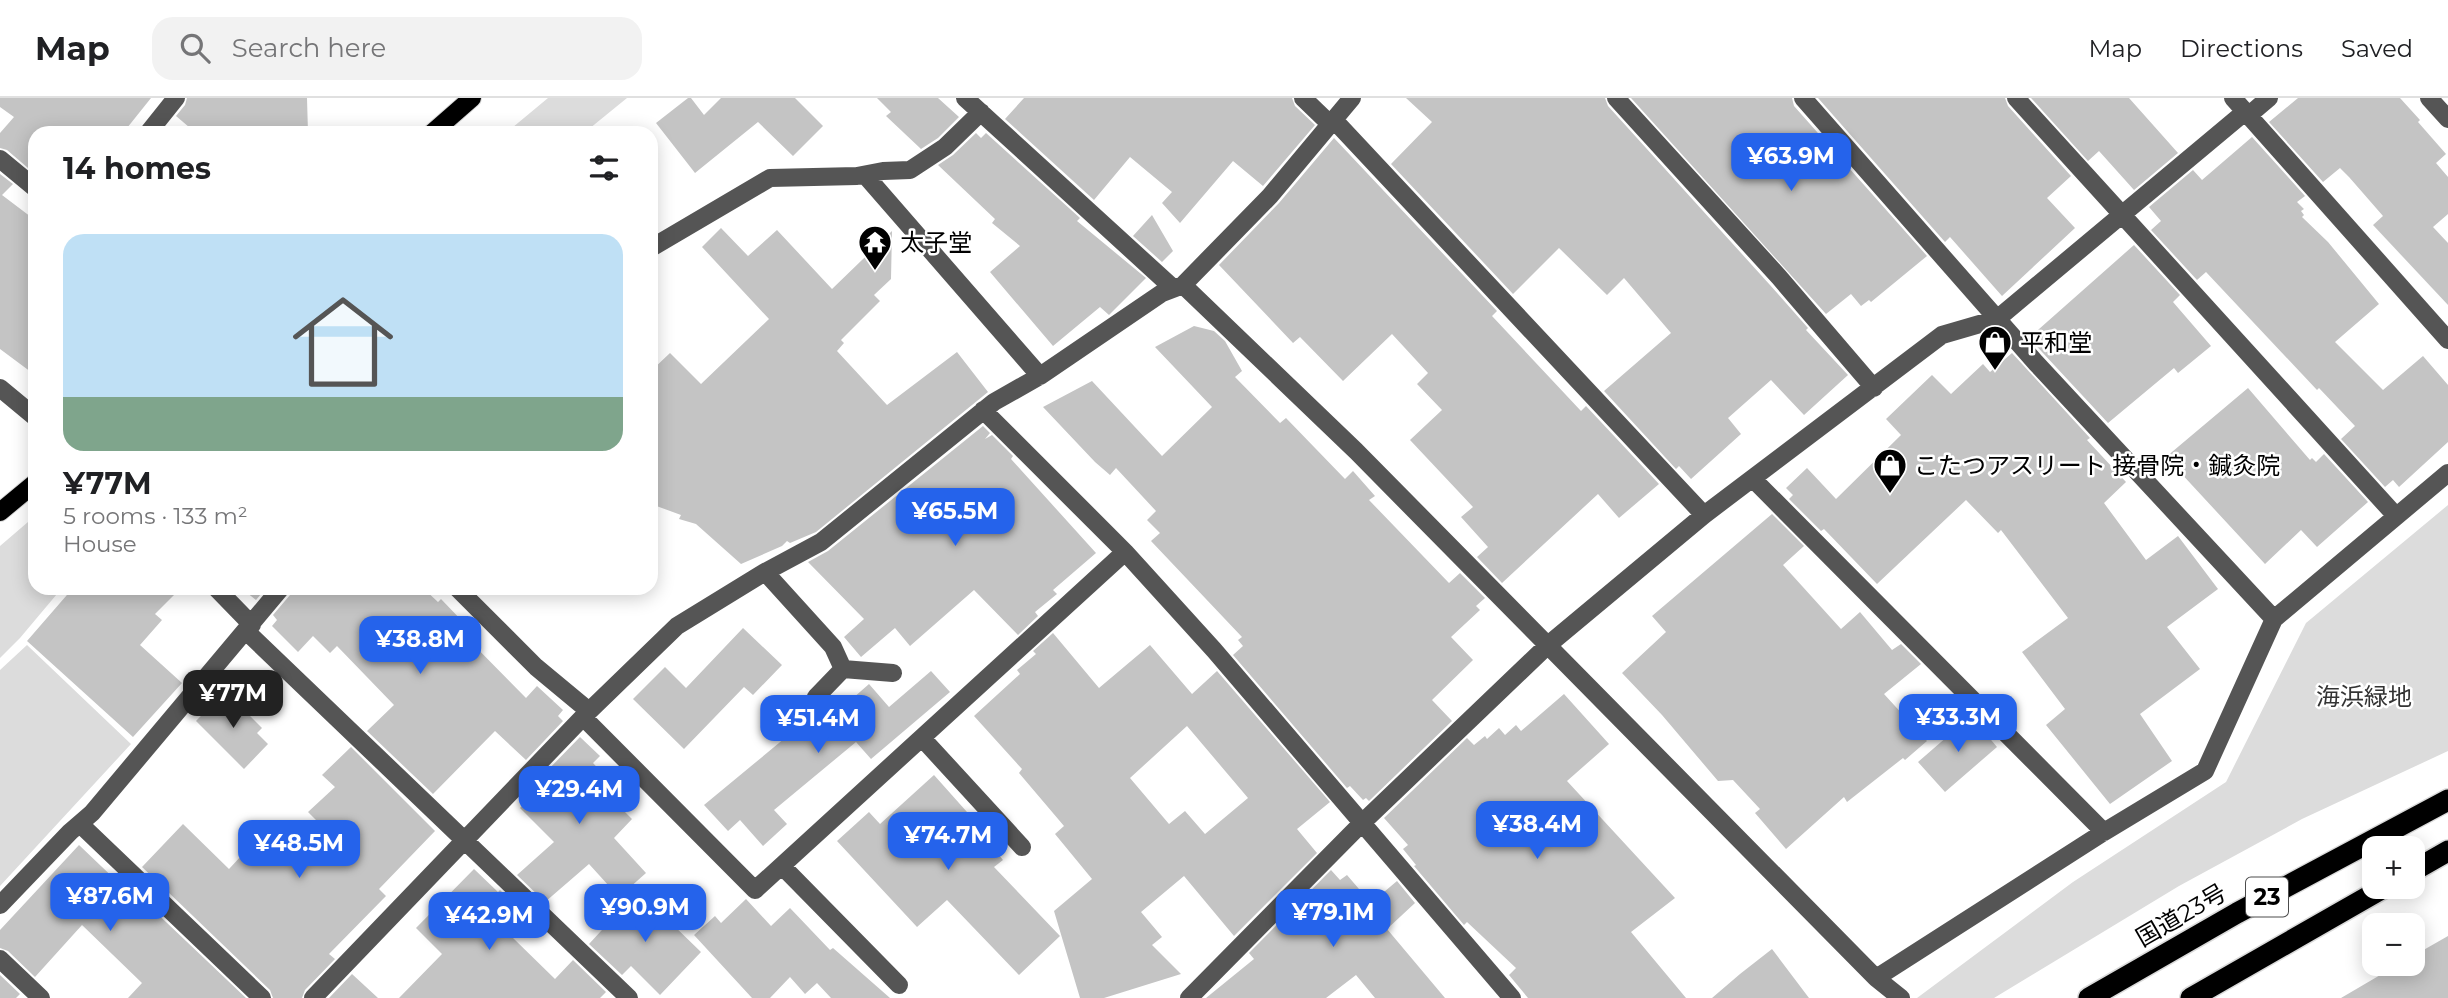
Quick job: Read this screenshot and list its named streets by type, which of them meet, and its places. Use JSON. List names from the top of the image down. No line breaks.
{"streets":{"highway":["23","国道23号"]},"parks":["海浜緑地"],"places":{"temple":["太子堂"],"shop":["平和堂","こたつアスリート 接骨院・鍼灸院"]},"page":{"header":"Map","search":"Search here","nav":["Map","Directions","Saved"],"heading":"14 homes","price":["¥63.9M","¥65.5M","¥38.8M","¥77M","¥33.3M","¥51.4M","¥29.4M","¥38.4M","¥74.7M","¥48.5M","¥87.6M","¥90.9M","¥79.1M","¥42.9M"],"list":[{"name":"¥77M","note":"5 rooms · 133 m² · House"}],"map_buttons":["+","−"]}}
